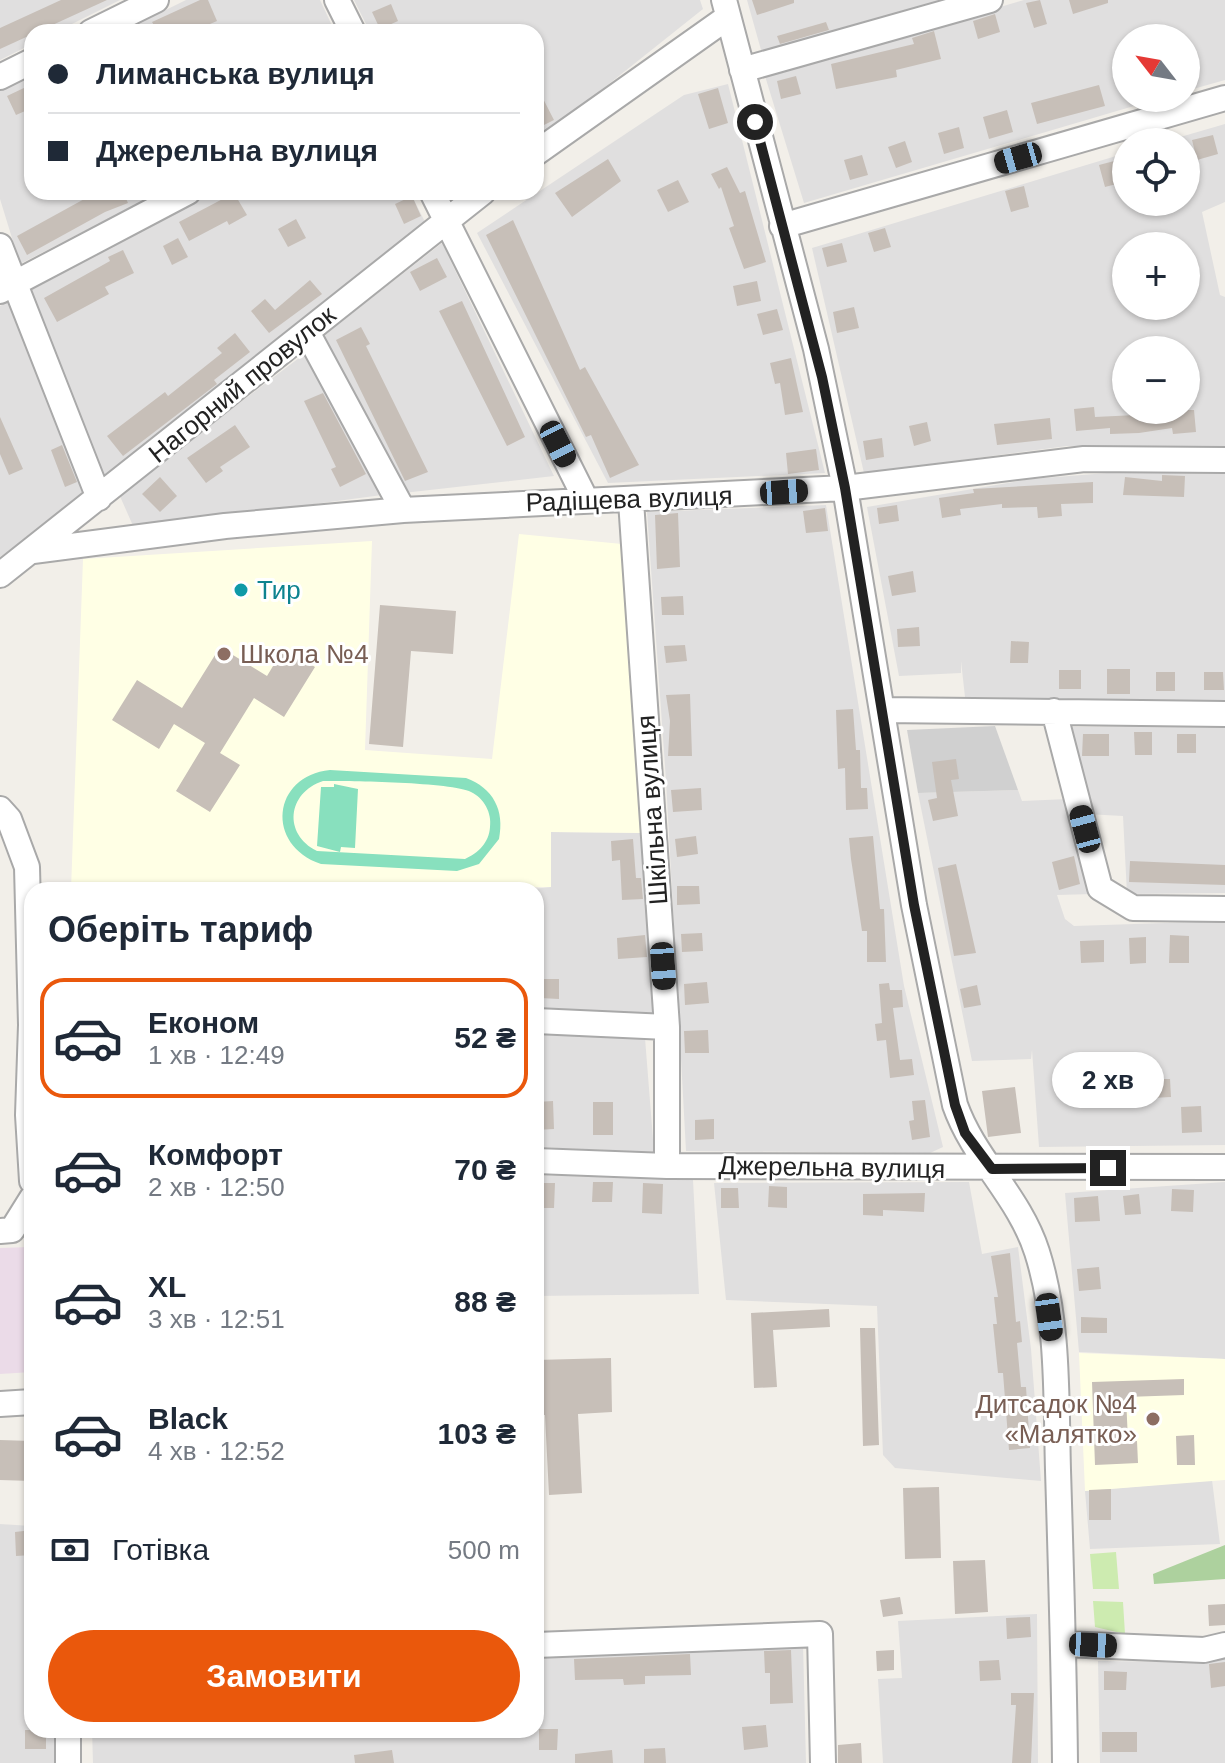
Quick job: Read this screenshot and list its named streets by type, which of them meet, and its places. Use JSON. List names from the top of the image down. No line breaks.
{"streets":{"street":["Нагорний провулок","Радіщева вулиця","Шкільна вулиця","Джерельна вулиця"]},"crossings":[["Нагорний провулок","Радіщева вулиця"],["Радіщева вулиця","Шкільна вулиця"],["Шкільна вулиця","Джерельна вулиця"]],"places":["Тир","Школа №4","Дитсадок №4 «Малятко»"],"north":"top left","page":{"map_buttons":["+","−"],"banner":["Лиманська вулиця","Джерельна вулиця"],"heading":"Оберіть тариф","list":[{"name":"Економ","note":"1 хв · 12:49","value":"52 ₴"},{"name":"Комфорт","note":"2 хв · 12:50","value":"70 ₴"},{"name":"XL","note":"3 хв · 12:51","value":"88 ₴"},{"name":"Black","note":"4 хв · 12:52","value":"103 ₴"}],"bubble":"2 хв","pay":["Готівка","500 m"],"buttons":"Замовити"}}
